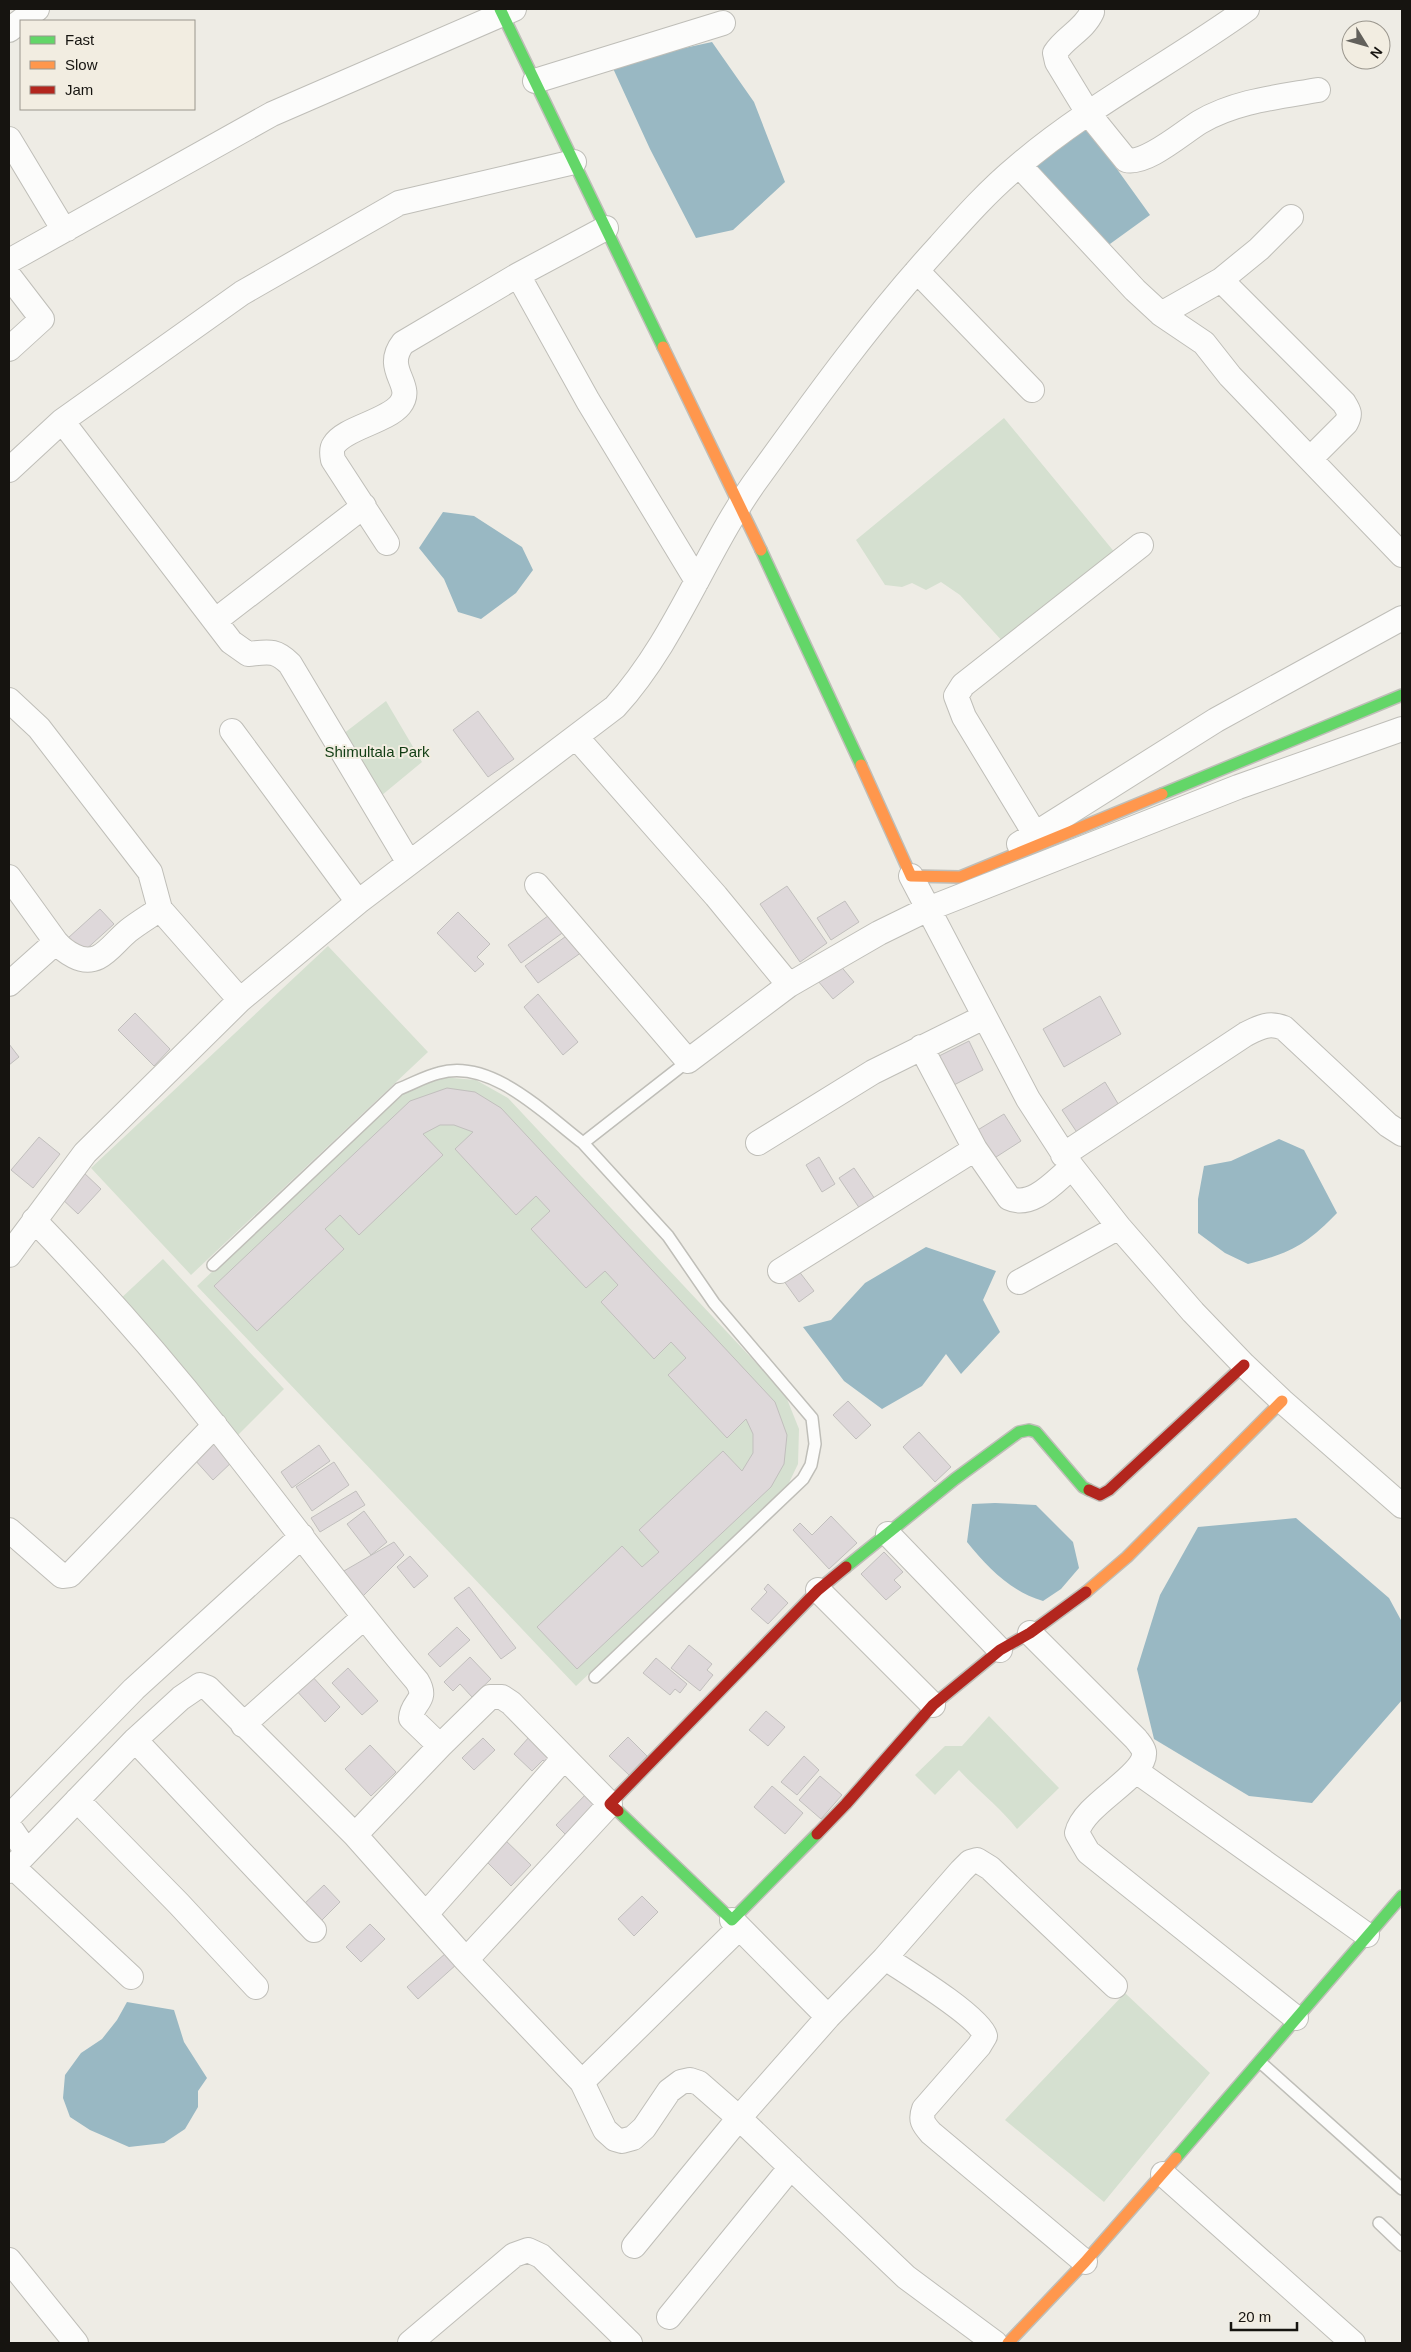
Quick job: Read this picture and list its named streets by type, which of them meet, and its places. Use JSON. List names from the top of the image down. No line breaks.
{"parks":["Shimultala Park"],"legend":["Fast","Slow","Jam"],"scale_bar":"20 m","north":"bottom right"}
